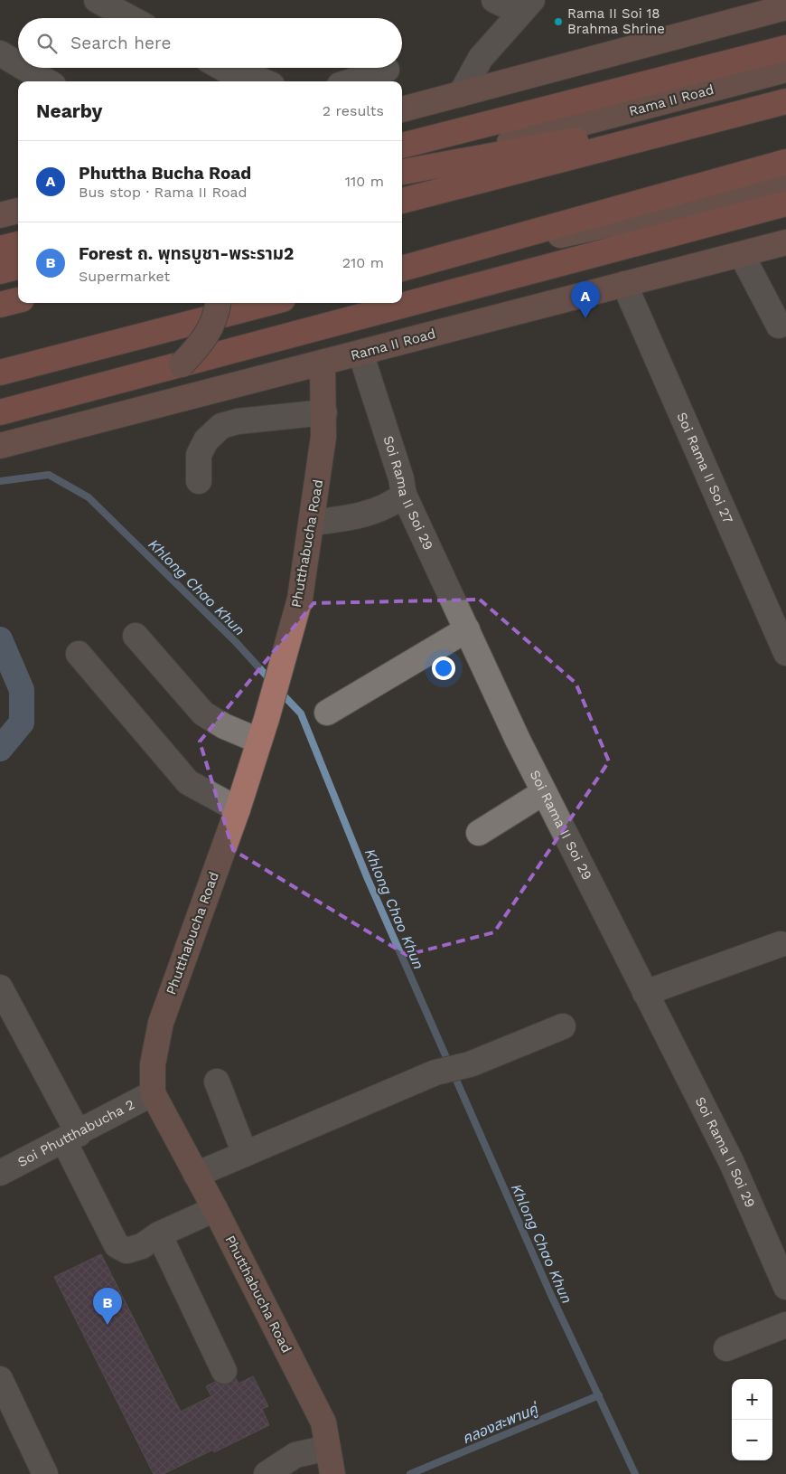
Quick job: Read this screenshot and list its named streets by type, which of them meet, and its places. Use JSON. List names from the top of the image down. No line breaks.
{"streets":{"main road":["Rama II Road","Phutthabucha Road"],"street":["Soi Rama II Soi 27","Soi Rama II Soi 29","Soi Phutthabucha 2"]},"crossings":[["Rama II Road","Soi Rama II Soi 27"],["Rama II Road","Soi Rama II Soi 29"],["Rama II Road","Phutthabucha Road"],["Phutthabucha Road","Soi Phutthabucha 2"]],"water":["Khlong Chao Khun","คลองสะพานคู่"],"places":["Rama II Soi 18 Brahma Shrine"],"page":{"search":"Search here","heading":["Nearby","2 results"],"list":[{"mark":"A","name":"Phuttha Bucha Road","note":"Bus stop · Rama II Road","value":"110 m"},{"mark":"B","name":"Forest ถ. พุทธบูชา-พระราม2","note":"Supermarket","value":"210 m"}],"pins":["A","B"],"map_buttons":["+","−"]}}
